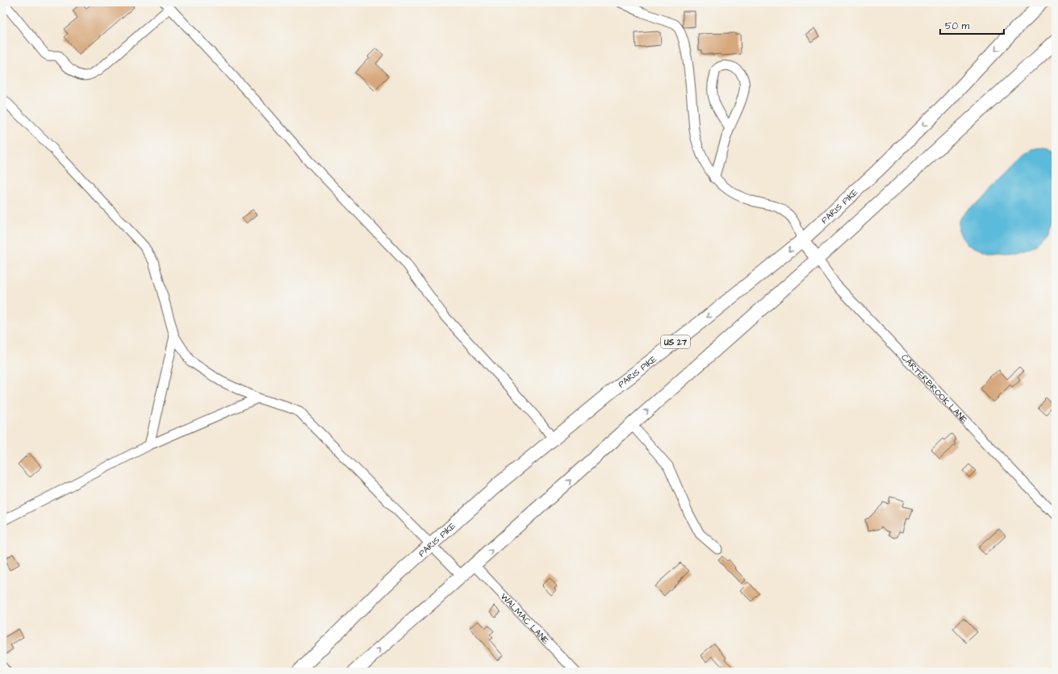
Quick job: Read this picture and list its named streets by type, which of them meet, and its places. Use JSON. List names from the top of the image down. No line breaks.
{"streets":{"highway":["PARIS PIKE","US 27"],"street":["CARTERBROOK LANE","WALMAC LANE"]},"scale_bar":"50 m"}
